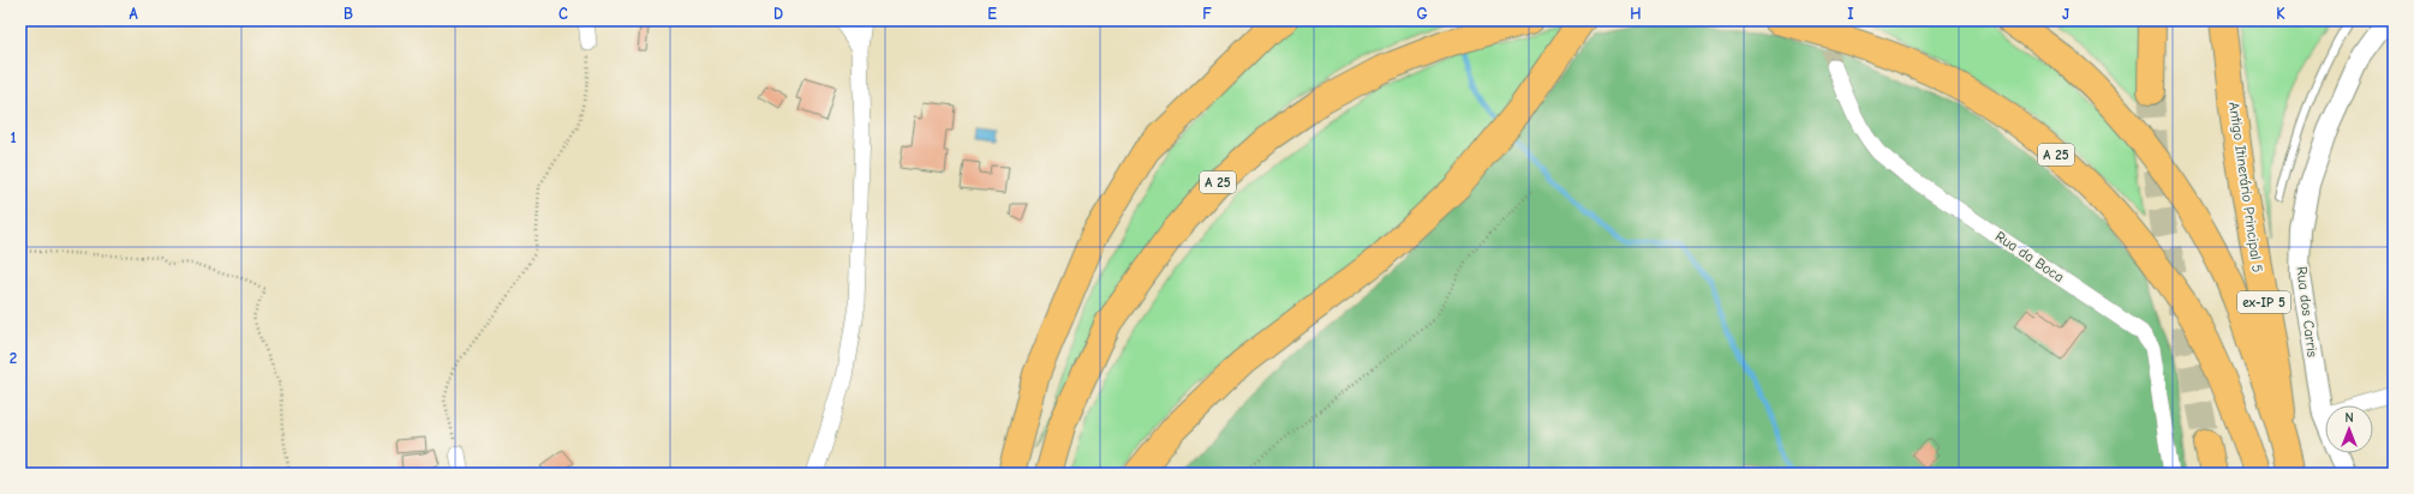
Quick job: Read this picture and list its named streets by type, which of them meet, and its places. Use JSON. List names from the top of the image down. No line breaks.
{"streets":{"highway":["A 25","Antigo Itinerário Principal 5","ex-IP 5"],"street":["Rua da Boca","Rua dos Carris"]},"north":"top","grid":{"columns":["A","B","C","D","E","F","G","H","I","J","K"],"rows":["1","2"]}}
